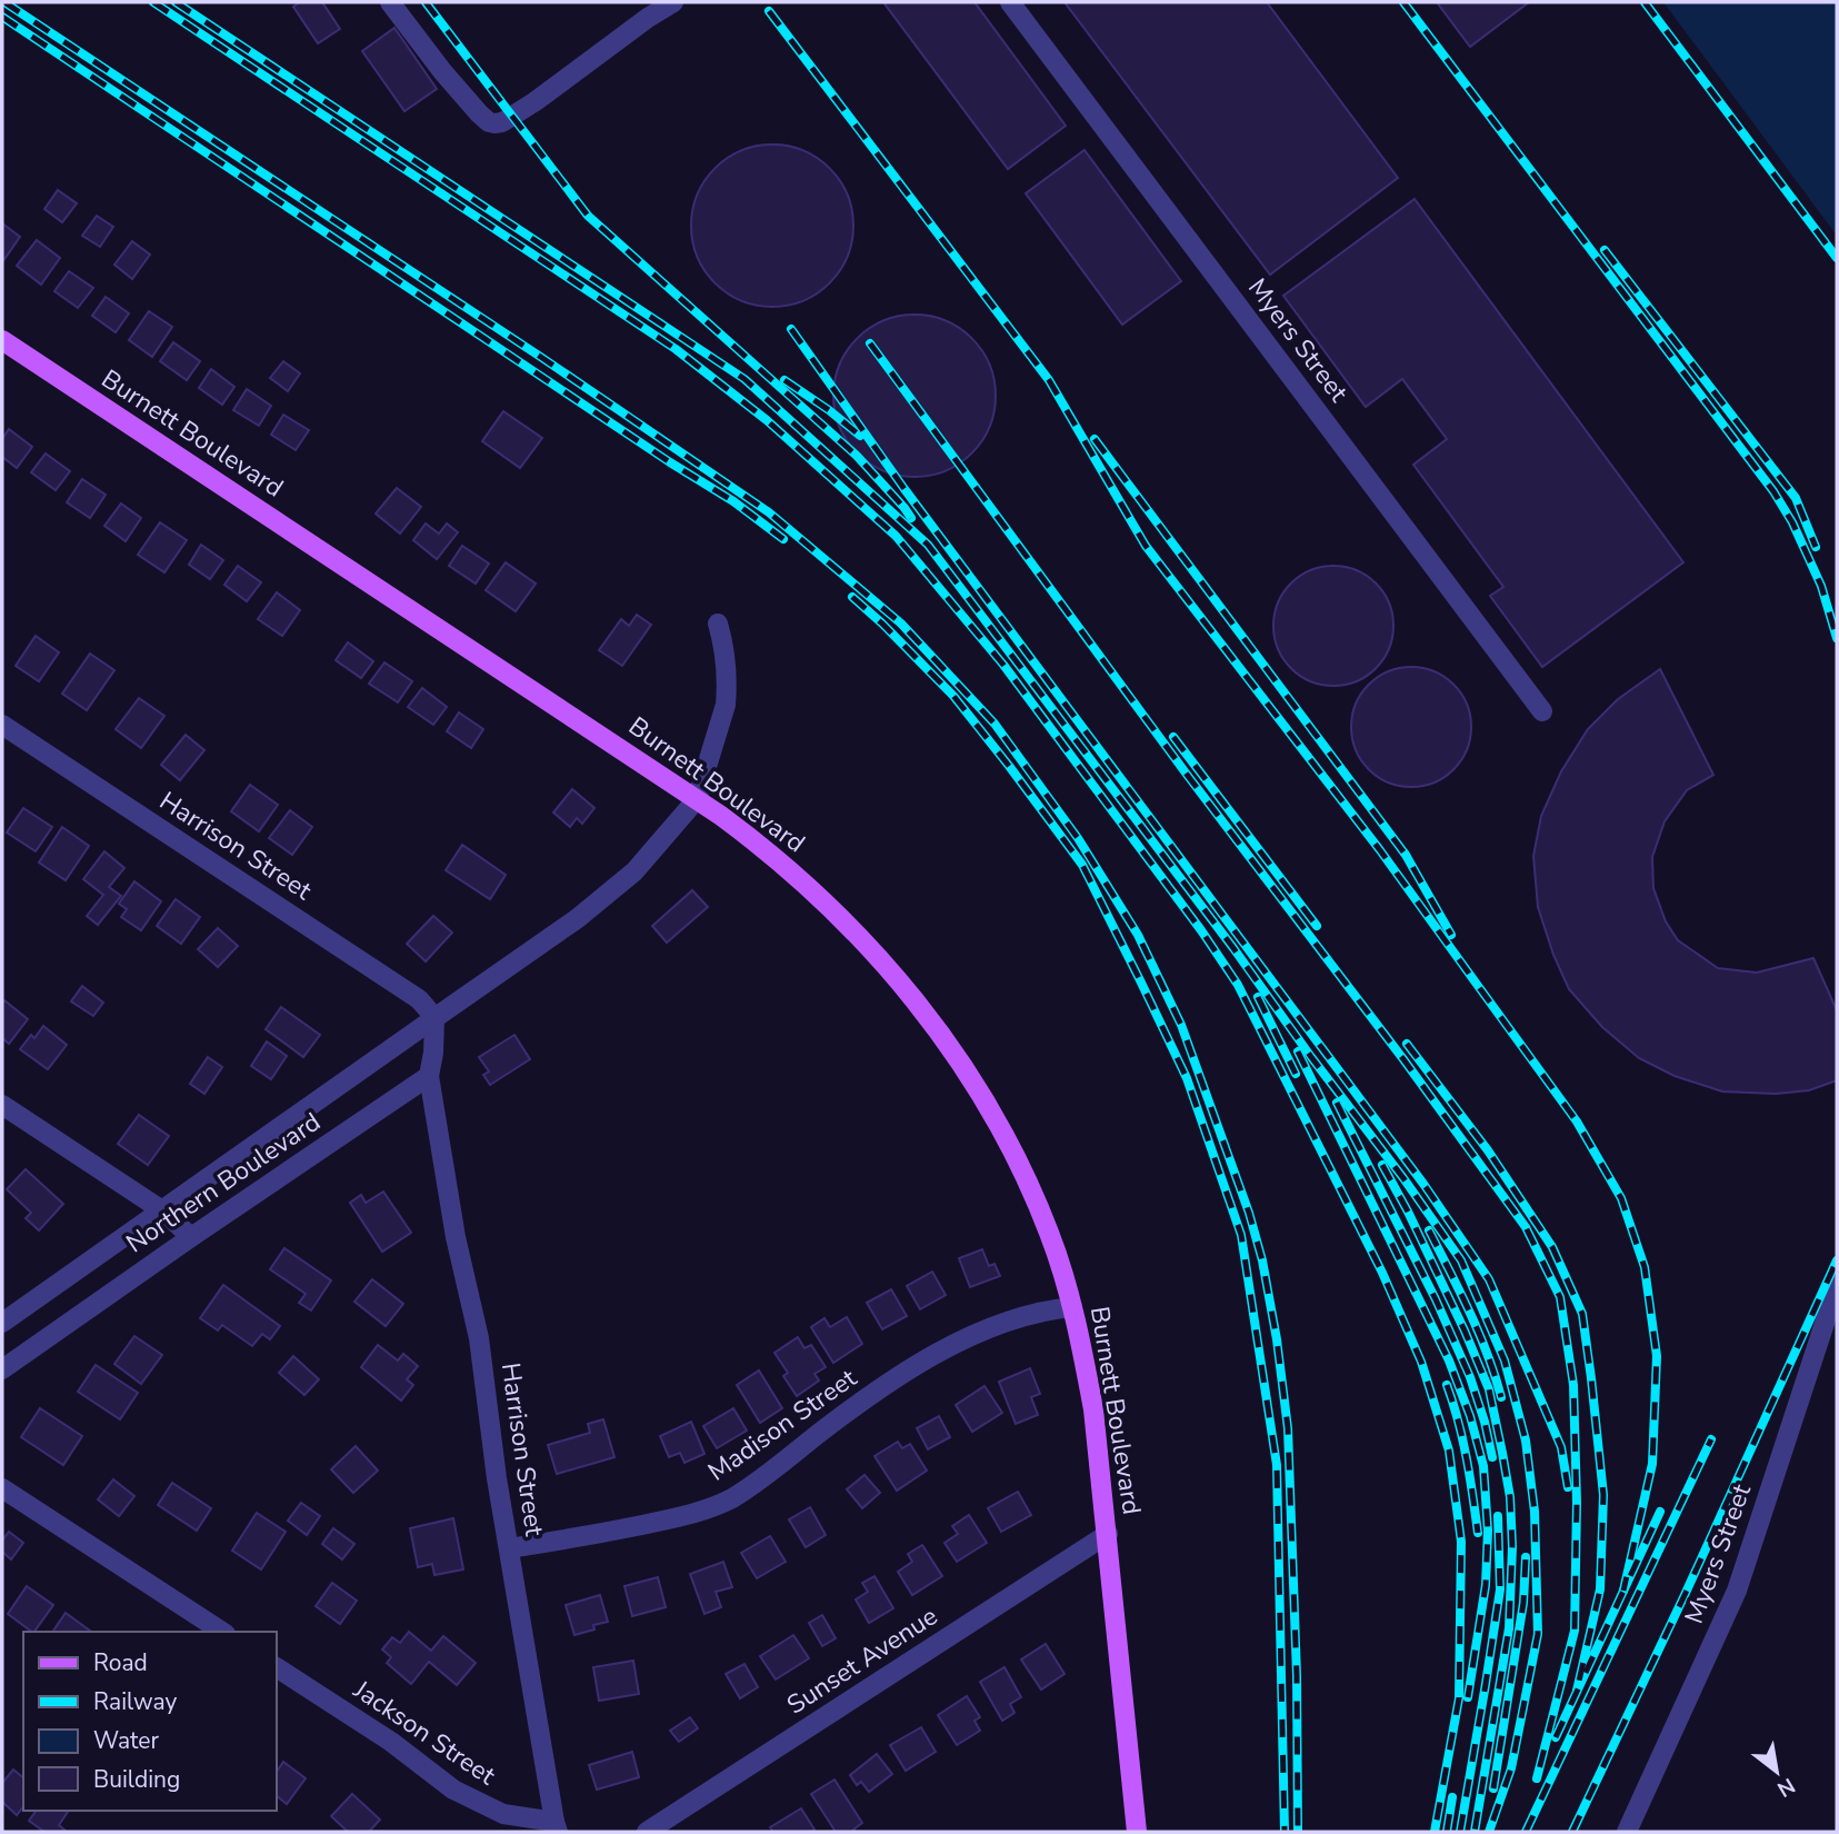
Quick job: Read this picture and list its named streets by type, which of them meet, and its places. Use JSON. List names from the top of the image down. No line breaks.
{"streets":{"main road":["Burnett Boulevard"],"street":["Myers Street","Harrison Street","Northern Boulevard","Madison Street","Sunset Avenue","Jackson Street"]},"crossings":[["Burnett Boulevard","Northern Boulevard"],["Burnett Boulevard","Madison Street"],["Burnett Boulevard","Sunset Avenue"],["Harrison Street","Northern Boulevard"],["Harrison Street","Madison Street"],["Harrison Street","Jackson Street"]],"legend":["Road","Railway","Water","Building"],"north":"bottom right"}
